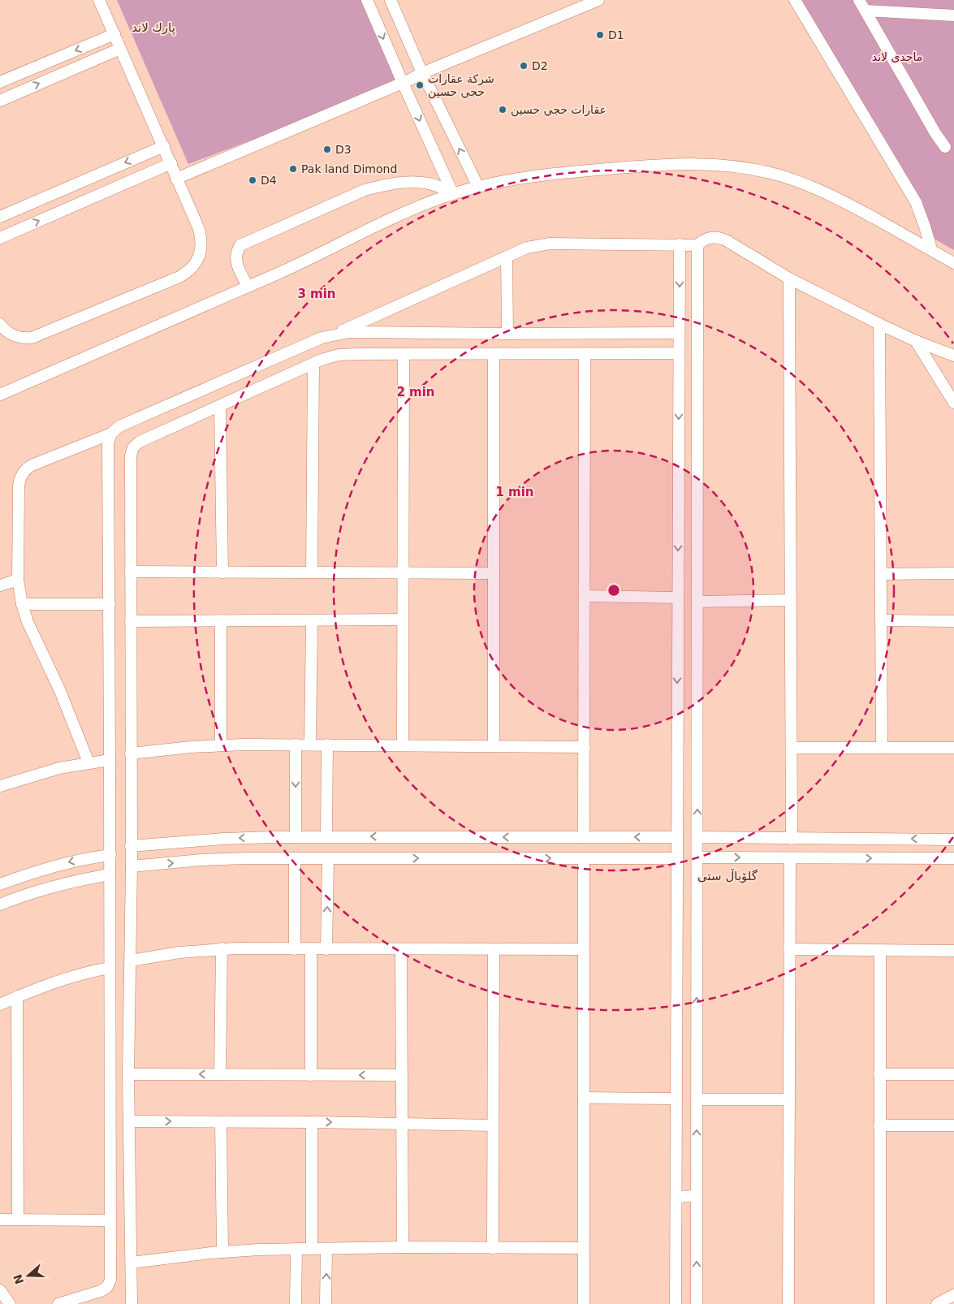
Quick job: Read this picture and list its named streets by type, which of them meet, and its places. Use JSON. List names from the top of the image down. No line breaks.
{"districts":["پارك لاند","گلۆباڵ ستی"],"parks":["ماجدی لاند"],"places":["D1","D2","شرکة عقارات حجي حسين","عقارات حجي حسين","D3","Pak land Dimond","D4"],"north":"left","rings":["3 min","2 min","1 min"]}
